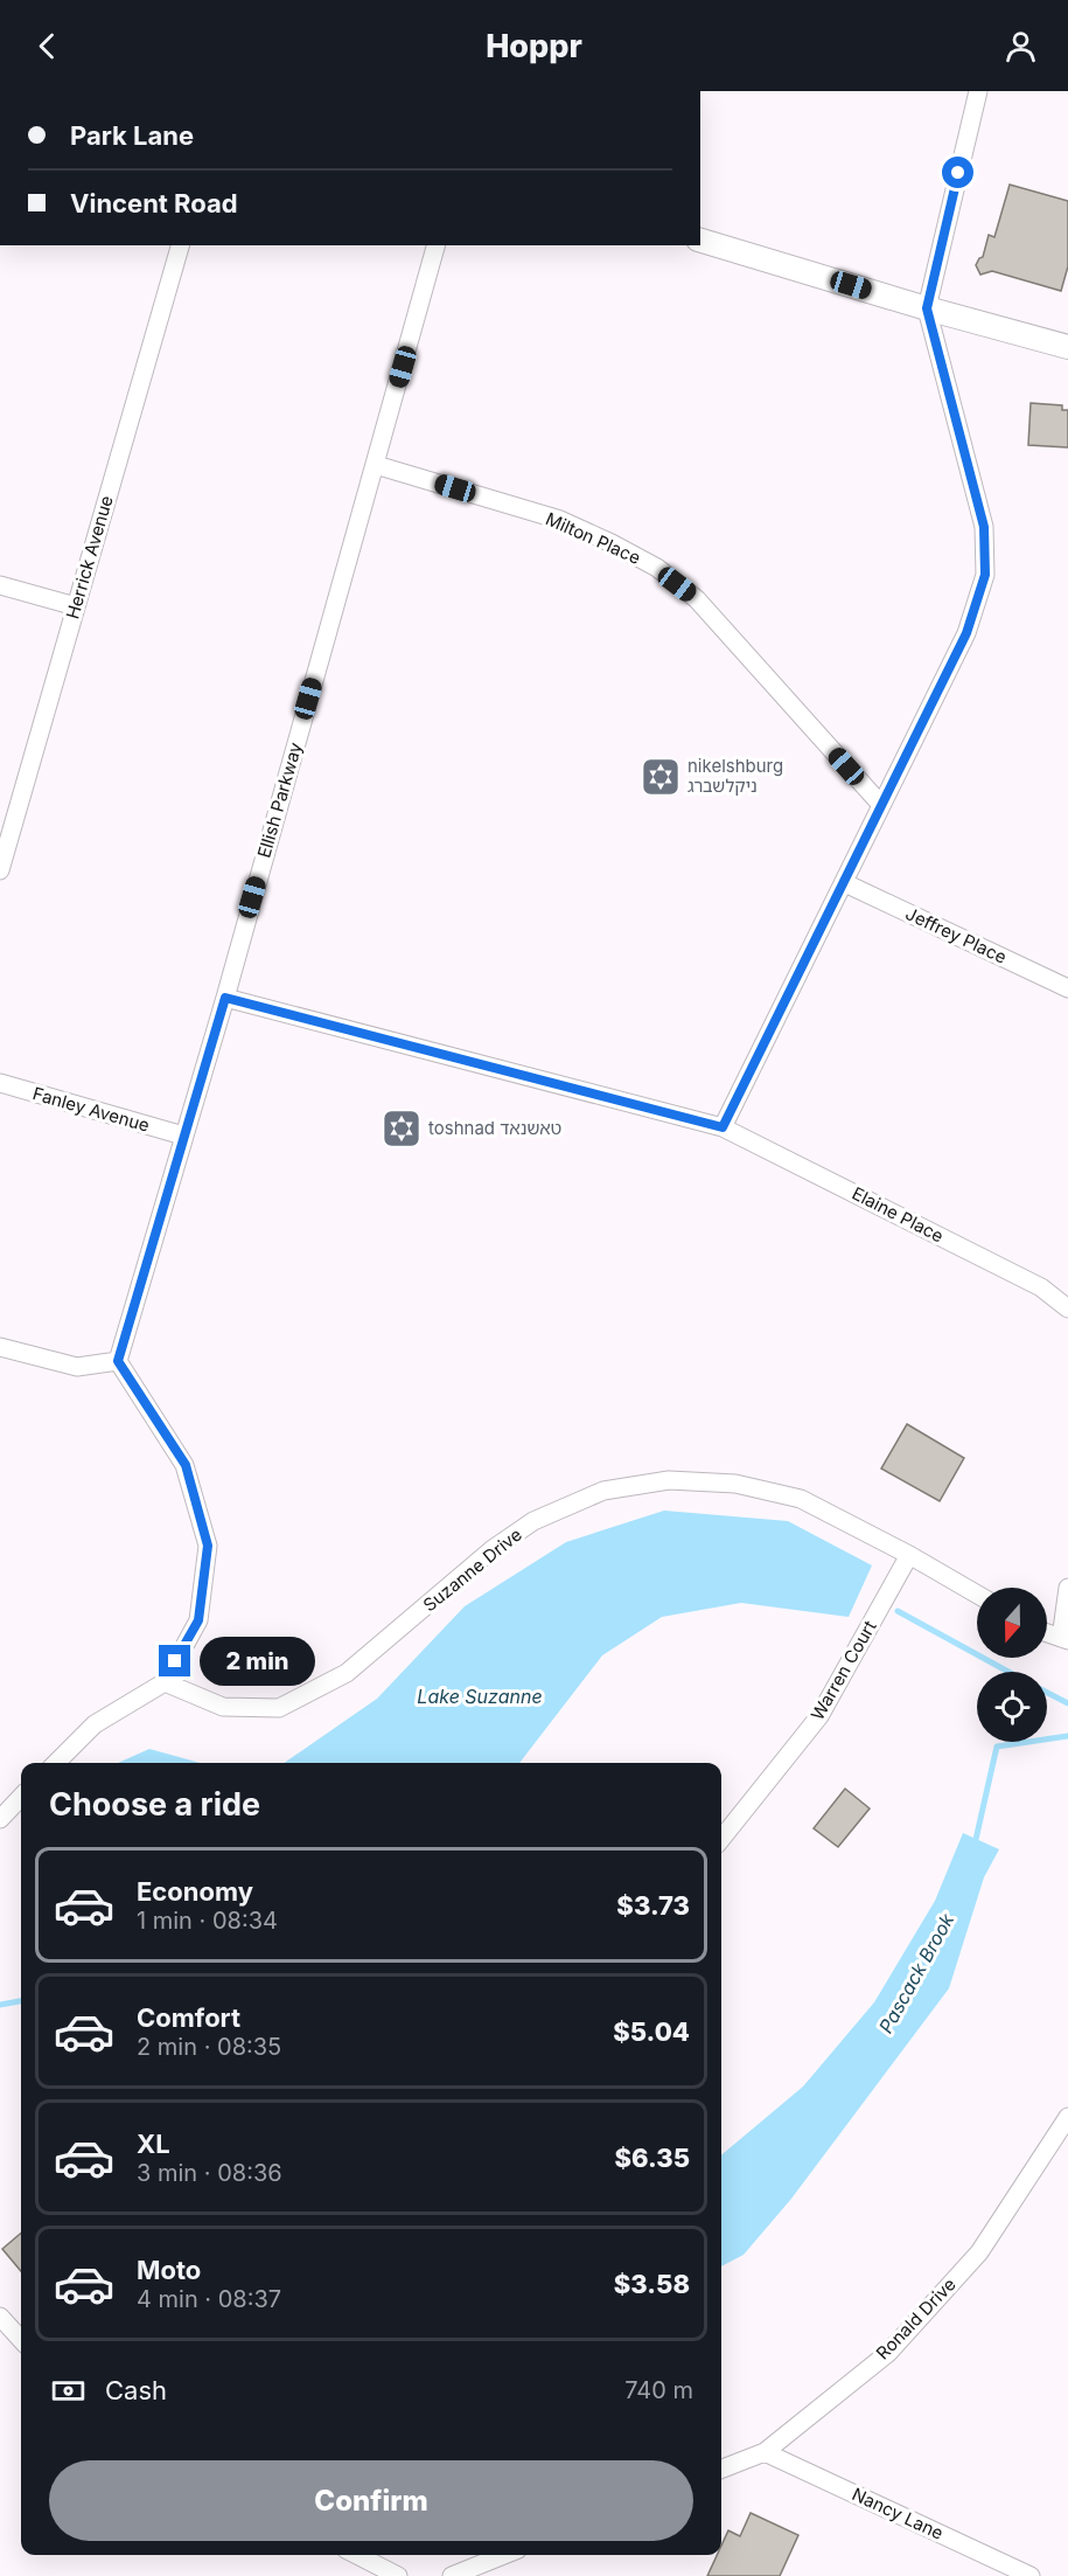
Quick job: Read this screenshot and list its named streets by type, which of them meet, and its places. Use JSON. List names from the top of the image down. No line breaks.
{"streets":{"street":["Milton Place","Herrick Avenue","Ellish Parkway","Jeffrey Place","Fanley Avenue","Elaine Place","Suzanne Drive","Warren Court","Ronald Drive","Nancy Lane"]},"crossings":[["Milton Place","Ellish Parkway"],["Ellish Parkway","Fanley Avenue"],["Ellish Parkway","Elaine Place"],["Suzanne Drive","Warren Court"],["Ronald Drive","Nancy Lane"]],"water":["Lake Suzanne","Pascack Brook"],"places":{"synagogue":["nikelshburg ניקלשברג","toshnad טאשנאד"]},"north":"bottom","page":{"header":"Hoppr","banner":["Park Lane","Vincent Road"],"bubble":"2 min","heading":"Choose a ride","list":[{"name":"Economy","note":"1 min · 08:34","value":"$3.73"},{"name":"Comfort","note":"2 min · 08:35","value":"$5.04"},{"name":"XL","note":"3 min · 08:36","value":"$6.35"},{"name":"Moto","note":"4 min · 08:37","value":"$3.58"}],"pay":["Cash","740 m"],"buttons":"Confirm"}}
